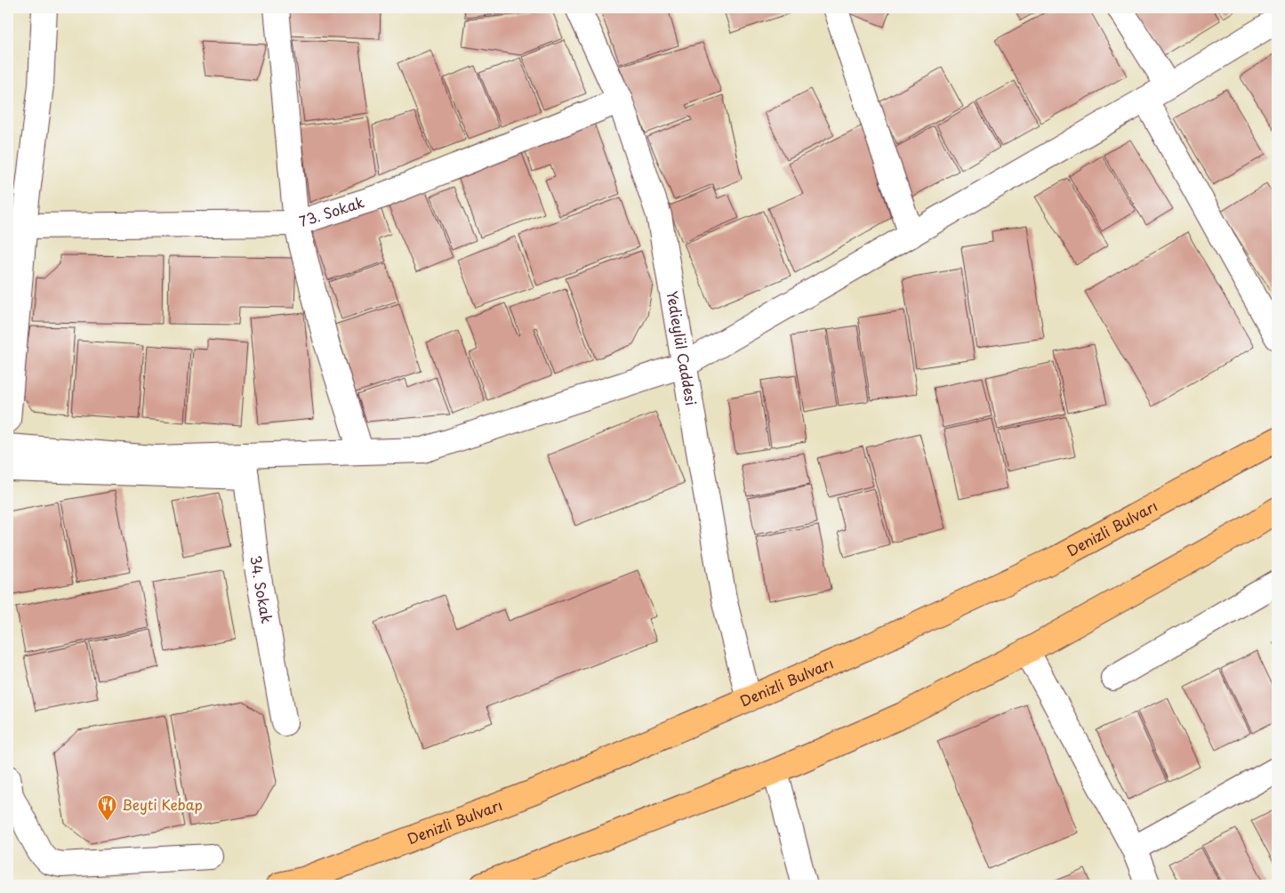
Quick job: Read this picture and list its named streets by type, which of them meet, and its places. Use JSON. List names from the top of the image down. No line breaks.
{"streets":{"highway":["Denizli Bulvarı"],"street":["73. Sokak","Yedieylül Caddesi","34. Sokak"]},"crossings":[["73. Sokak","Yedieylül Caddesi"],["Yedieylül Caddesi","Denizli Bulvarı"]],"places":{"restaurant":["Beyti Kebap"]}}
